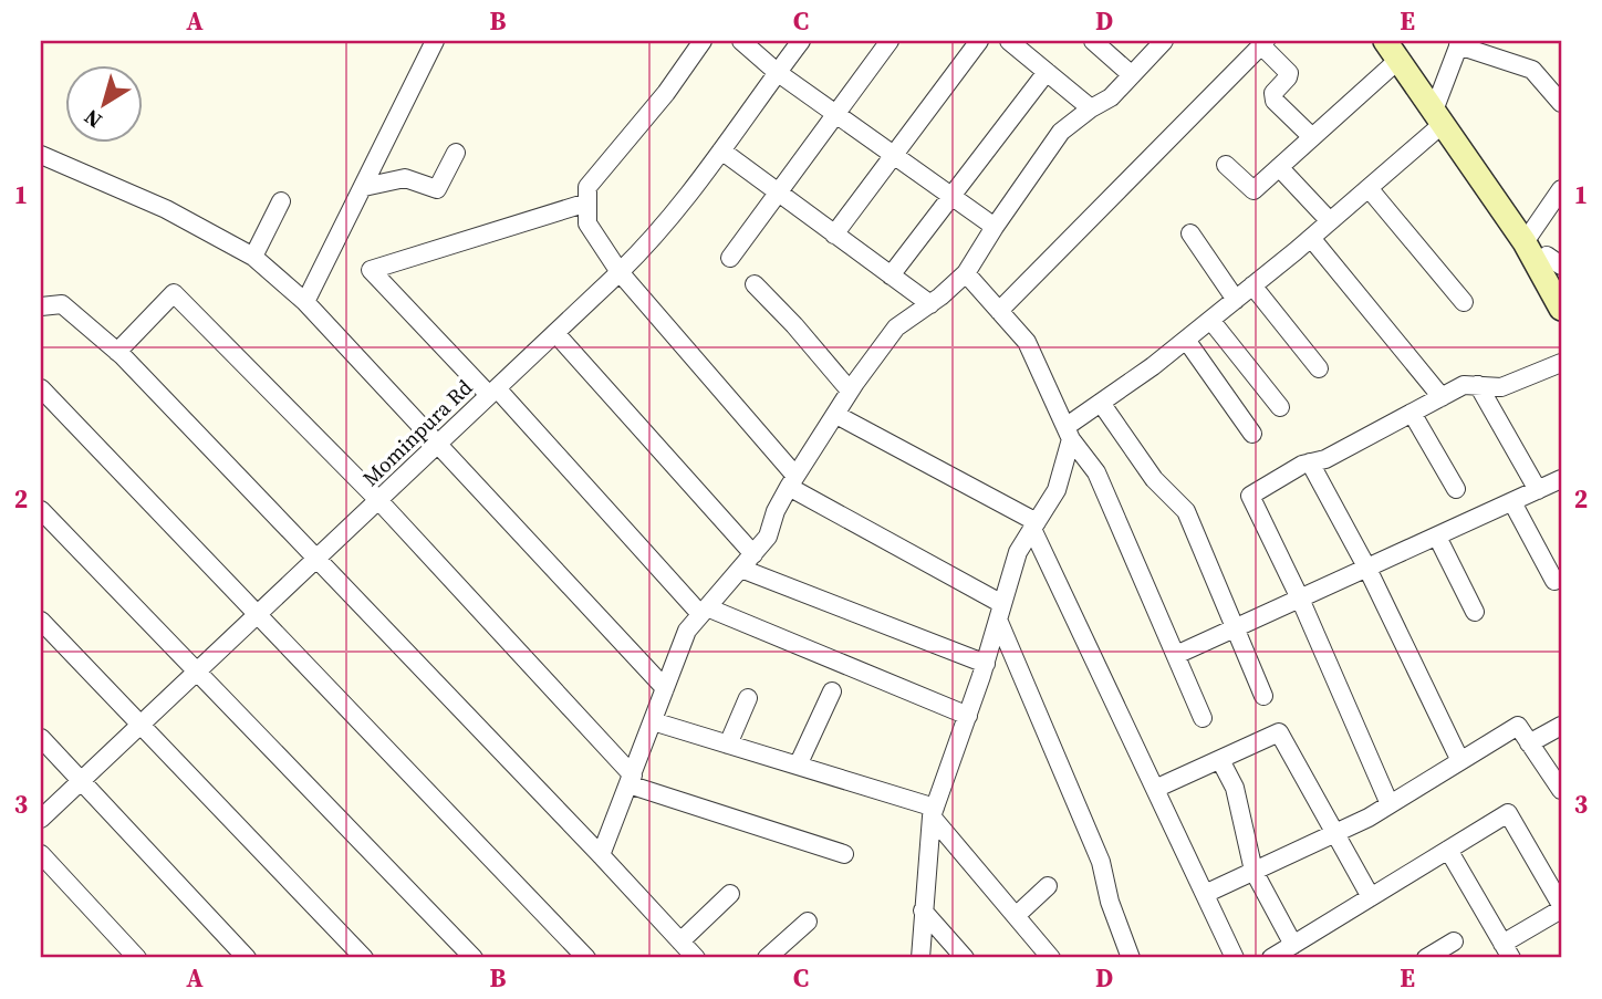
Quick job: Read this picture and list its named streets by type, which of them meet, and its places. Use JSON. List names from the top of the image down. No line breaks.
{"streets":{"street":["Mominpura Rd"]},"north":"bottom left","grid":{"columns":["A","B","C","D","E"],"rows":["1","2","3"]}}
